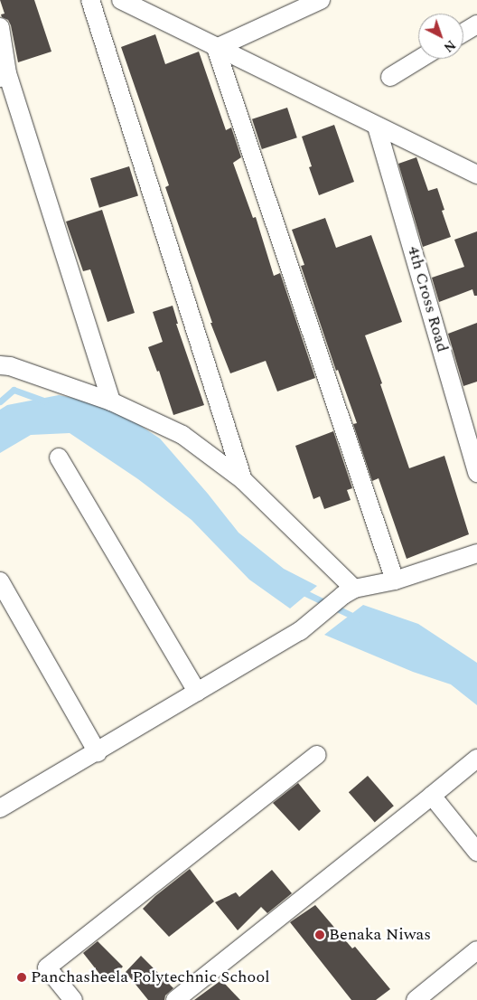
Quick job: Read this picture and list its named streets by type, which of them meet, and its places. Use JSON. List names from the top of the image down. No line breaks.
{"streets":{"street":["4th Cross Road"]},"places":["Benaka Niwas","Panchasheela Polytechnic School"],"north":"bottom right"}
